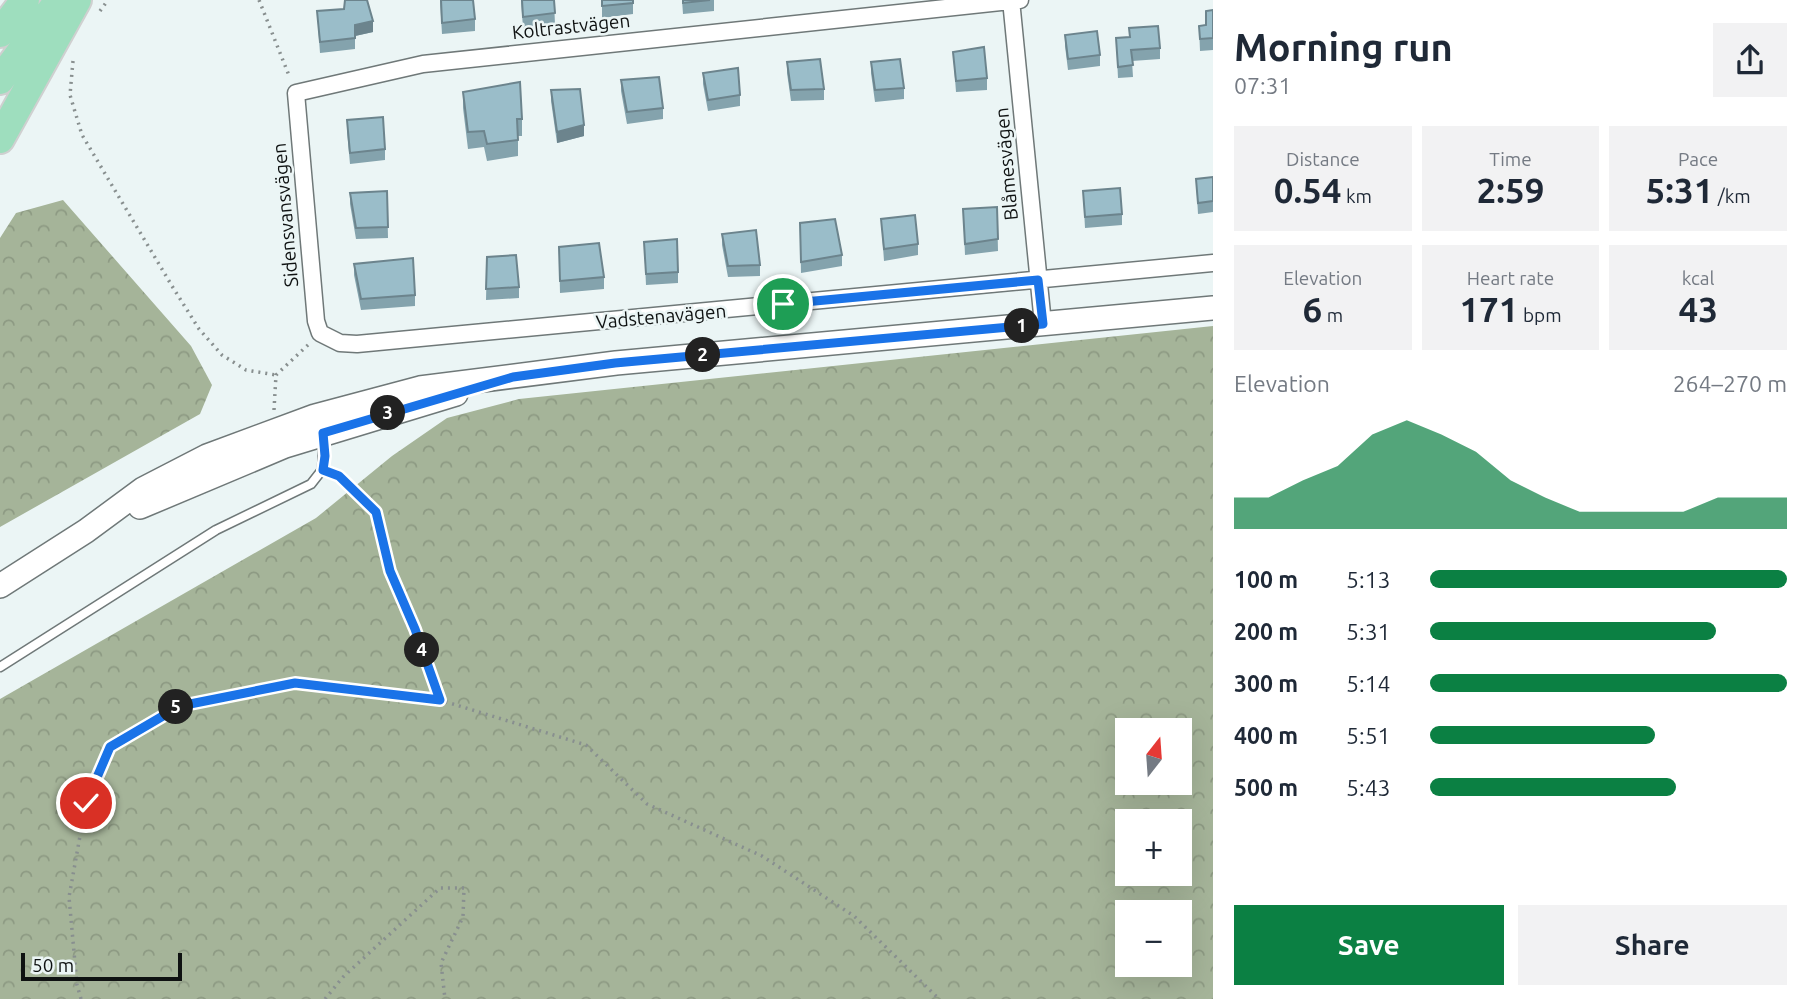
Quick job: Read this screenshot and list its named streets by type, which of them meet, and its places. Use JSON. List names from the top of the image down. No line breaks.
{"streets":{"street":["Koltrastvägen","Blåmesvägen","Sidensvansvägen","Vadstenavägen"]},"crossings":[["Koltrastvägen","Blåmesvägen"],["Koltrastvägen","Sidensvansvägen"],["Blåmesvägen","Vadstenavägen"],["Sidensvansvägen","Vadstenavägen"]],"scale_bar":"50 m","north":"top","page":{"heading":["Morning run","07:31"],"stats":[["Distance","0.54 km"],["Time","2:59"],["Pace","5:31 /km"],["Elevation","6 m"],["Heart rate","171 bpm"],["kcal","43"]],"pins":["1","2","3","4","5"],"chart":["Elevation","264–270 m"],"list":[{"name":"100 m","note":"5:13"},{"name":"200 m","note":"5:31"},{"name":"300 m","note":"5:14"},{"name":"400 m","note":"5:51"},{"name":"500 m","note":"5:43"}],"map_buttons":["+","−"],"buttons":["Save","Share"],"scale":"50 m"}}
